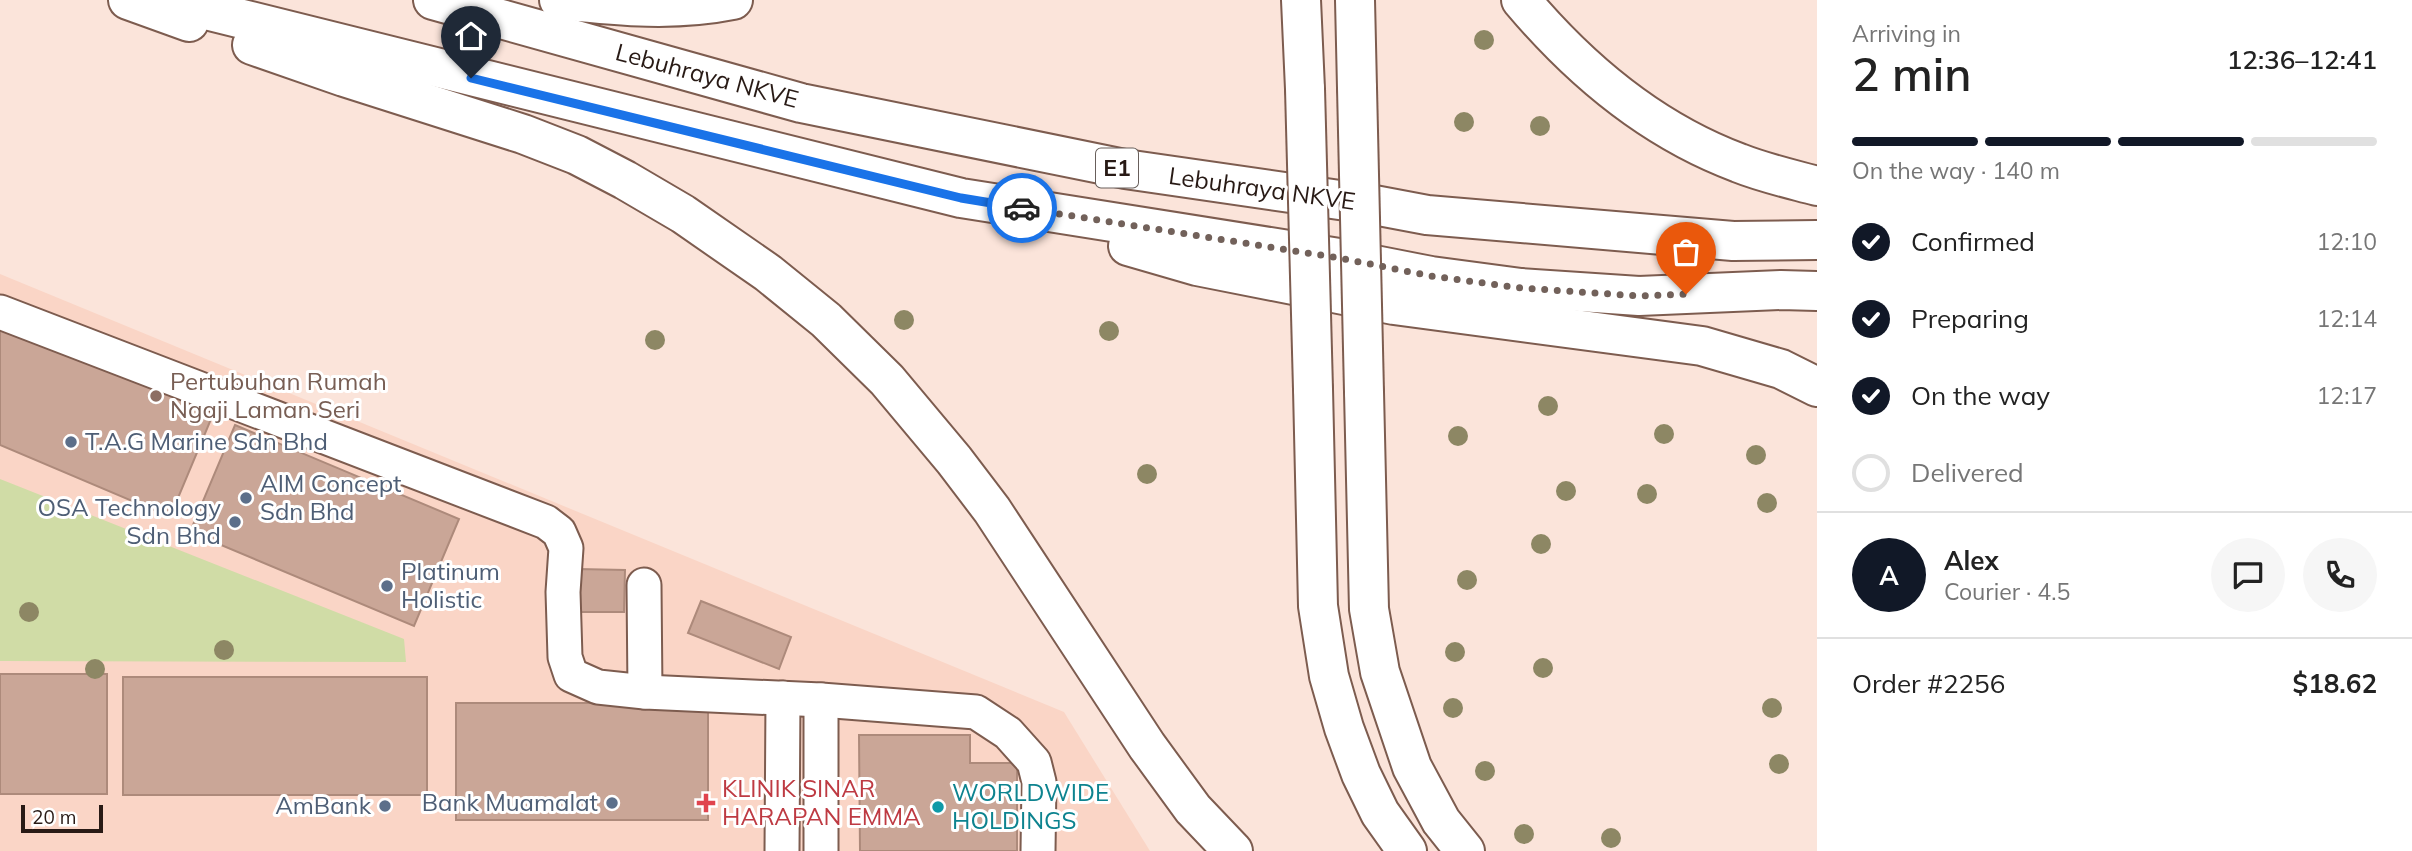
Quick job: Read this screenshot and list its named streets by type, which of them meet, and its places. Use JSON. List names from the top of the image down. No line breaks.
{"streets":{"highway":["Lebuhraya NKVE","E1"]},"places":{"other":["Pertubuhan Rumah Ngaji Laman Seri","T.A.G Marine Sdn Bhd","AIM Concept Sdn Bhd","OSA Technology Sdn Bhd","Platinum Holistic","Bank Muamalat","AmBank","WORLDWIDE HOLDINGS"],"health":["KLINIK SINAR HARAPAN EMMA"]},"scale_bar":"20 m","page":{"heading":["2 min","Arriving in","12:36–12:41"],"panel":["Alex","Courier · 4.5","Order #2256","$18.62"],"bar":"On the way · 140 m","list":[["Confirmed","12:10"],["Preparing","12:14"],["On the way","12:17"],"Delivered"],"round":"A","scale":"20 m"}}
